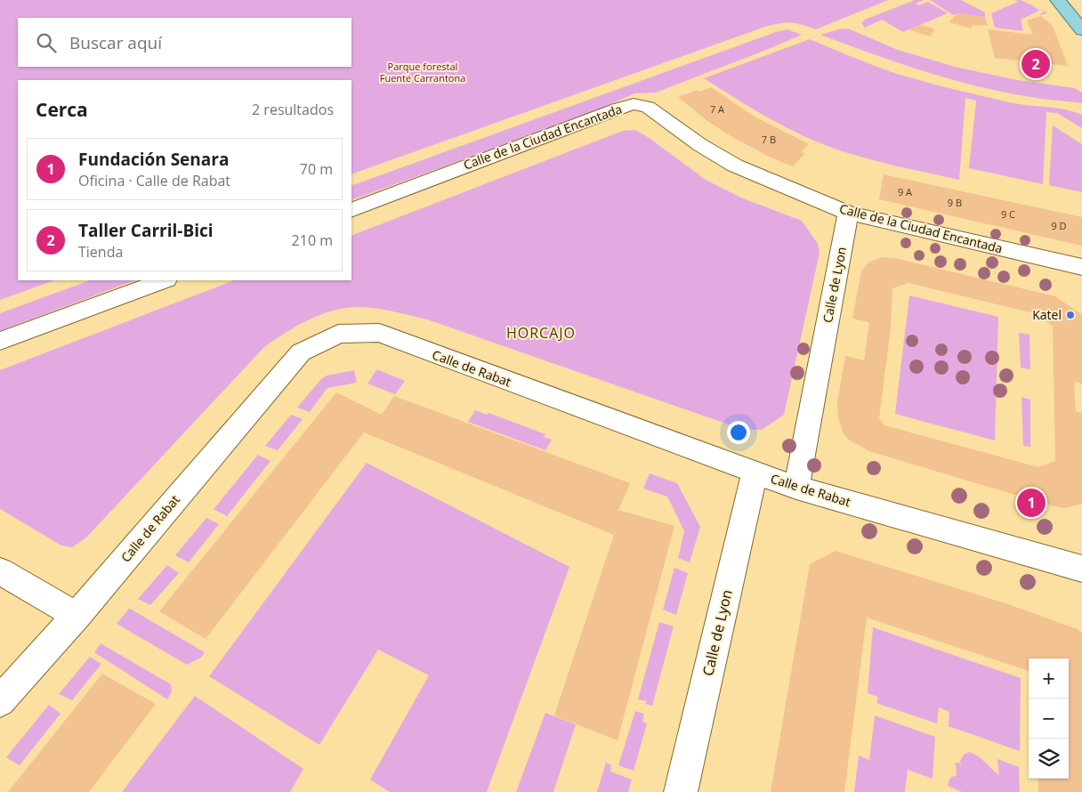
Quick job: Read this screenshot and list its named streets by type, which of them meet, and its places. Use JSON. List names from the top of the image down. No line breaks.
{"streets":{"street":["Calle de la Ciudad Encantada","Calle de Lyon","Calle de Rabat"]},"crossings":[["Calle de la Ciudad Encantada","Calle de Lyon"],["Calle de Lyon","Calle de Rabat"]],"districts":["HORCAJO"],"parks":["Parque forestal Fuente Carrantona"],"places":["Katel"],"house_numbers":["7 A","7 B","9 A","9 B","9 C","9 D"],"page":{"search":"Buscar aquí","pins":["2","1"],"heading":["Cerca","2 resultados"],"list":[{"mark":"1","name":"Fundación Senara","note":"Oficina · Calle de Rabat","value":"70 m"},{"mark":"2","name":"Taller Carril-Bici","note":"Tienda","value":"210 m"}],"map_buttons":["+","−"]}}
